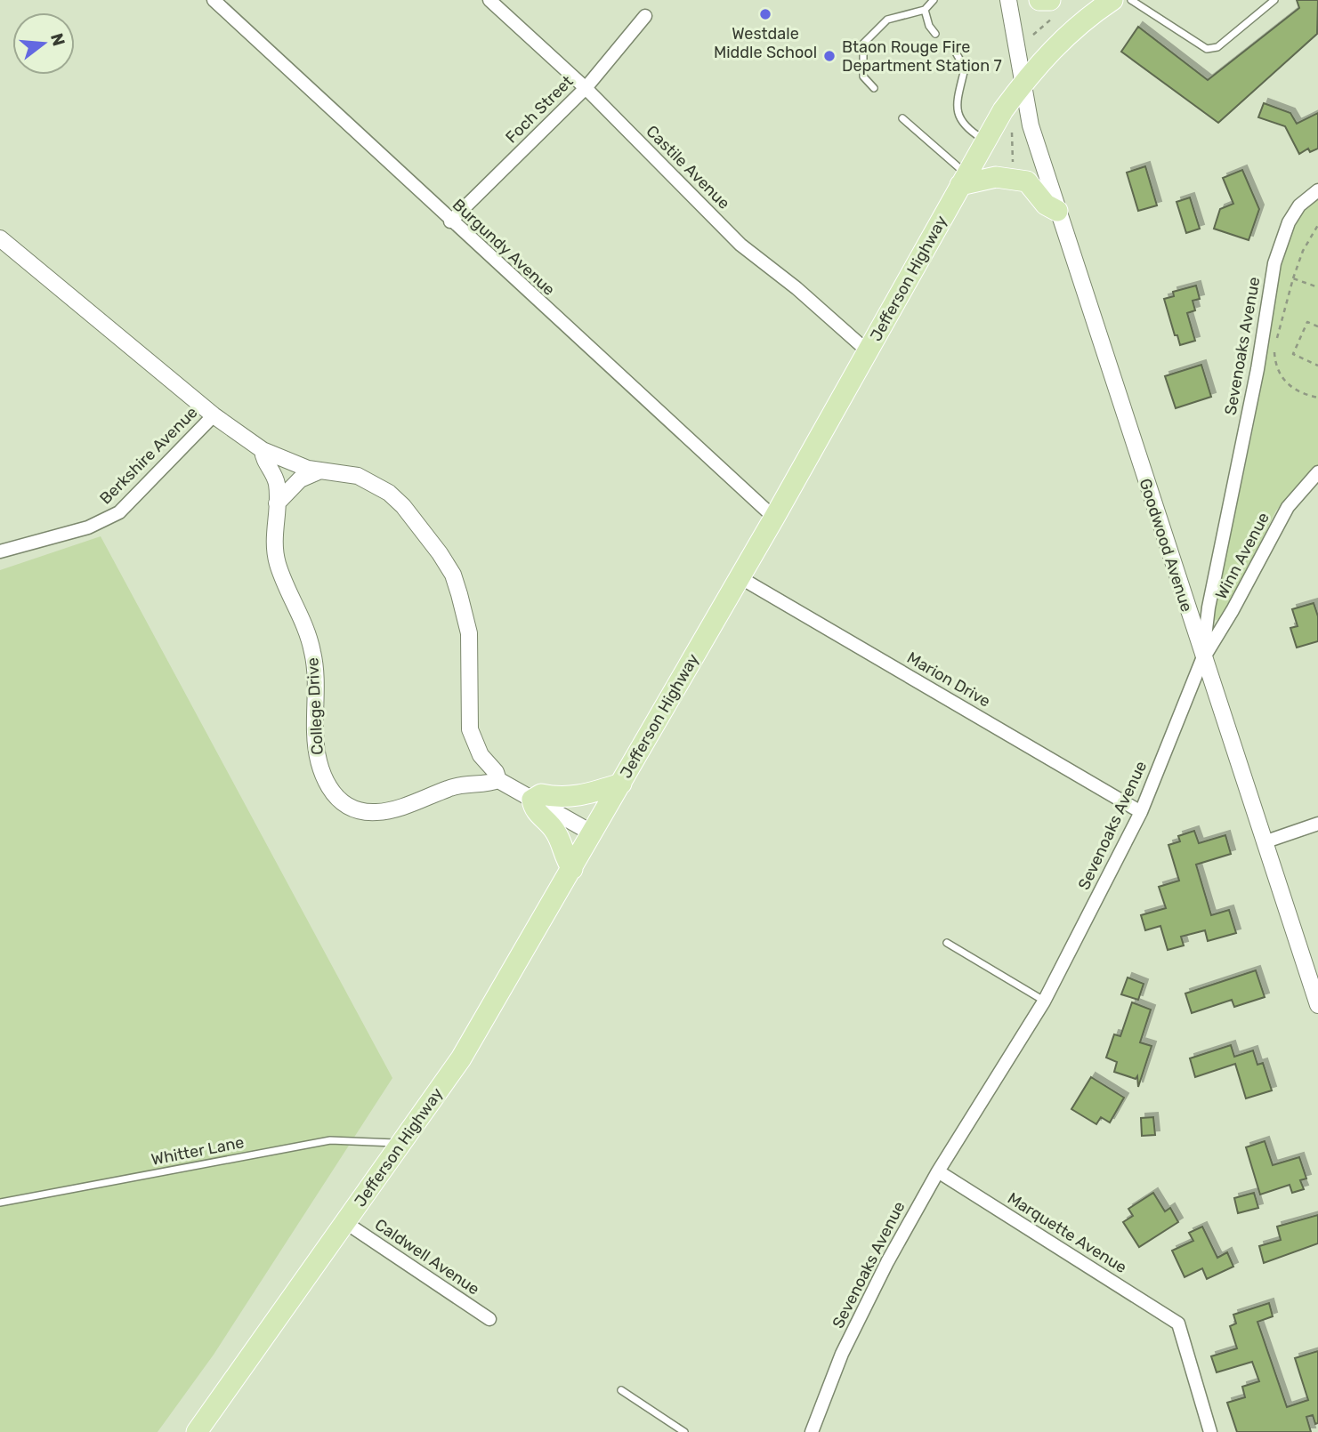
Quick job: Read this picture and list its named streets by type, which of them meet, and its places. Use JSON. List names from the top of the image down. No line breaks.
{"streets":{"main road":["Jefferson Highway"],"street":["Foch Street","Castile Avenue","Burgundy Avenue","Sevenoaks Avenue","Berkshire Avenue","Goodwood Avenue","Winn Avenue","Marion Drive","College Drive","Marquette Avenue","Caldwell Avenue"],"lane":["Whitter Lane"]},"crossings":[["Foch Street","Castile Avenue"],["Foch Street","Burgundy Avenue"],["Castile Avenue","Jefferson Highway"],["Burgundy Avenue","Jefferson Highway"],["Jefferson Highway","Goodwood Avenue"],["Jefferson Highway","Marion Drive"],["Jefferson Highway","Whitter Lane"],["Jefferson Highway","Caldwell Avenue"],["Sevenoaks Avenue","Goodwood Avenue"],["Sevenoaks Avenue","Winn Avenue"],["Sevenoaks Avenue","Marion Drive"],["Sevenoaks Avenue","Marquette Avenue"],["Goodwood Avenue","Winn Avenue"]],"places":["Westdale Middle School","Btaon Rouge Fire Department Station 7"],"north":"right"}
